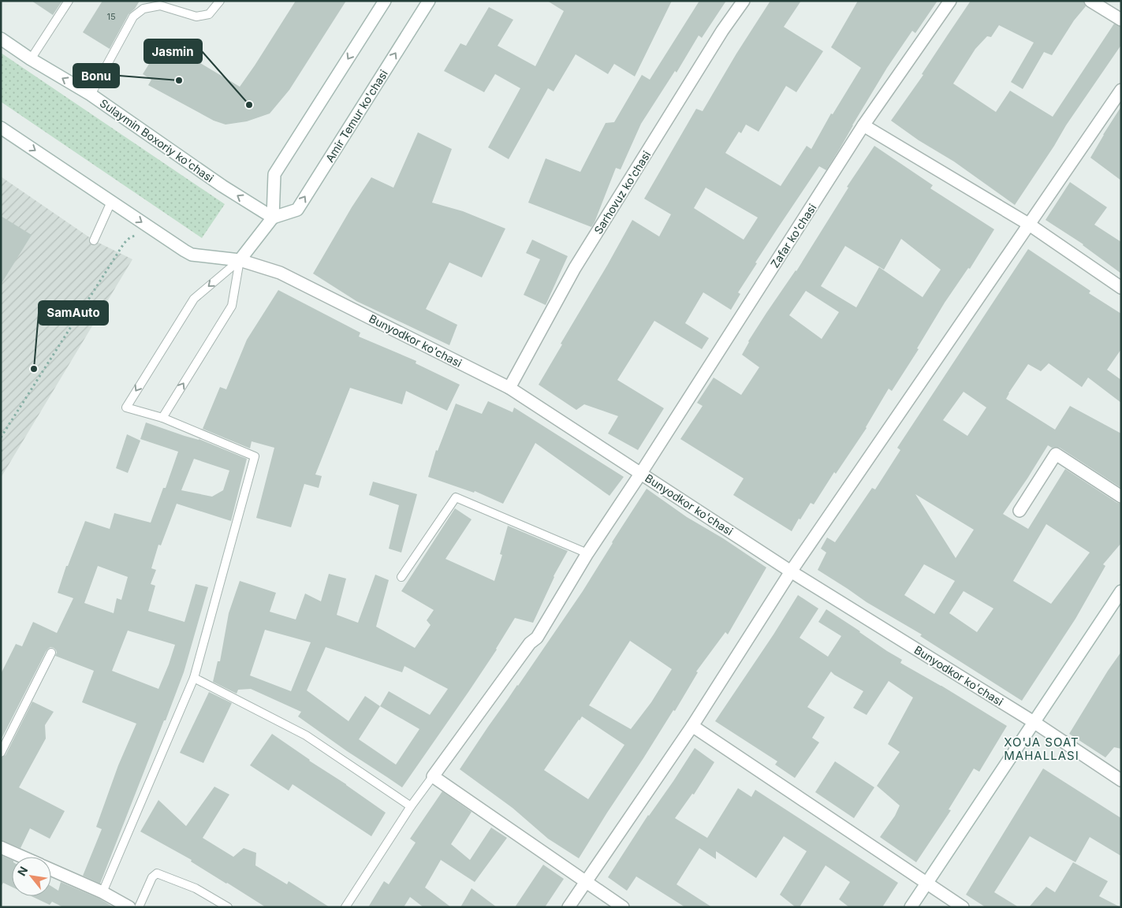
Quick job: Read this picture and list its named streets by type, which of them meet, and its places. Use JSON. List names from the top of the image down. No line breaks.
{"streets":{"street":["Amir Temur ko'chasi","Sulaymin Boxoriy ko'chasi","Sarhovuz ko'chasi","Zafar ko'chasi","Bunyodkor ko'chasi"]},"crossings":[["Amir Temur ko'chasi","Sulaymin Boxoriy ko'chasi"],["Sarhovuz ko'chasi","Bunyodkor ko'chasi"],["Zafar ko'chasi","Bunyodkor ko'chasi"]],"districts":["XO'JA SOAT MAHALLASI"],"places":["Bonu","Jasmin","SamAuto"],"house_numbers":["15"],"north":"top left"}
